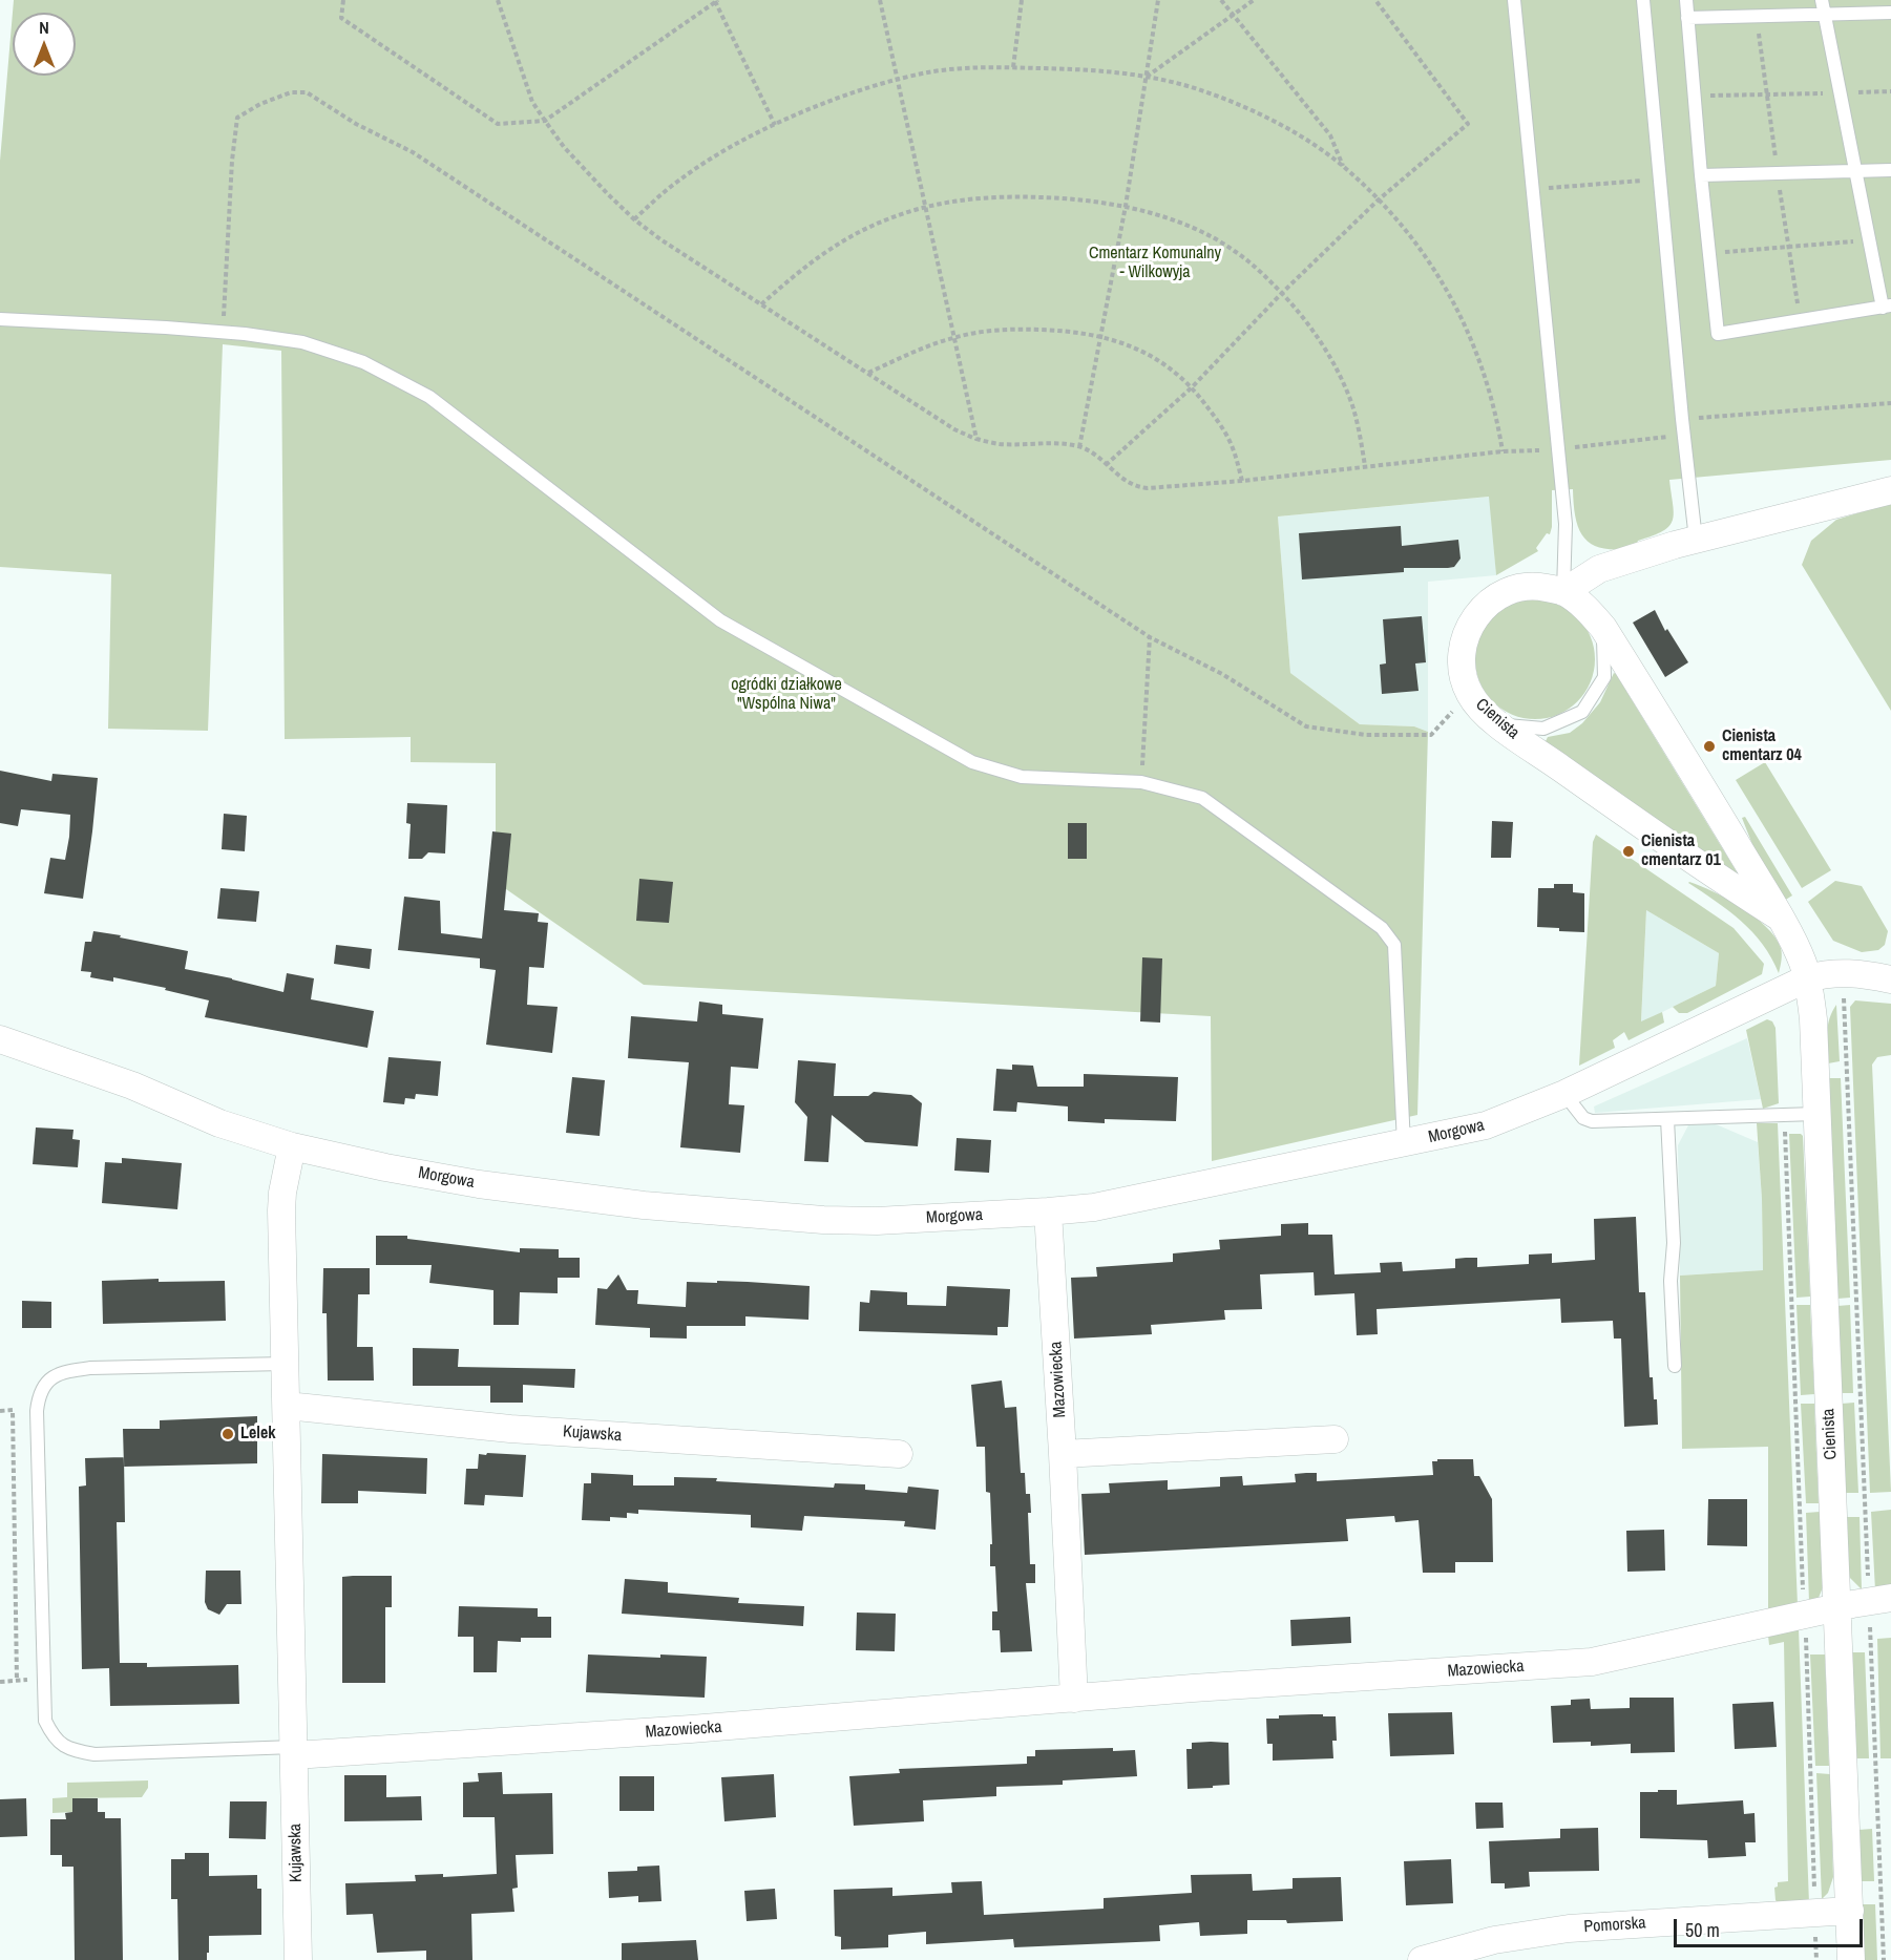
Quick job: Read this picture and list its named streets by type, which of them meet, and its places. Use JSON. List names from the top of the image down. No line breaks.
{"streets":{"street":["Cienista","Morgowa","Mazowiecka","Kujawska","Pomorska"]},"crossings":[["Cienista","Morgowa"],["Cienista","Mazowiecka"],["Cienista","Pomorska"],["Morgowa","Mazowiecka"],["Morgowa","Kujawska"],["Mazowiecka","Kujawska"]],"parks":["Cmentarz Komunalny - Wilkowyja","ogródki działkowe \"Wspólna Niwa\""],"places":["Cienista cmentarz 04","Cienista cmentarz 01","Lelek"],"scale_bar":"50 m","north":"top"}
